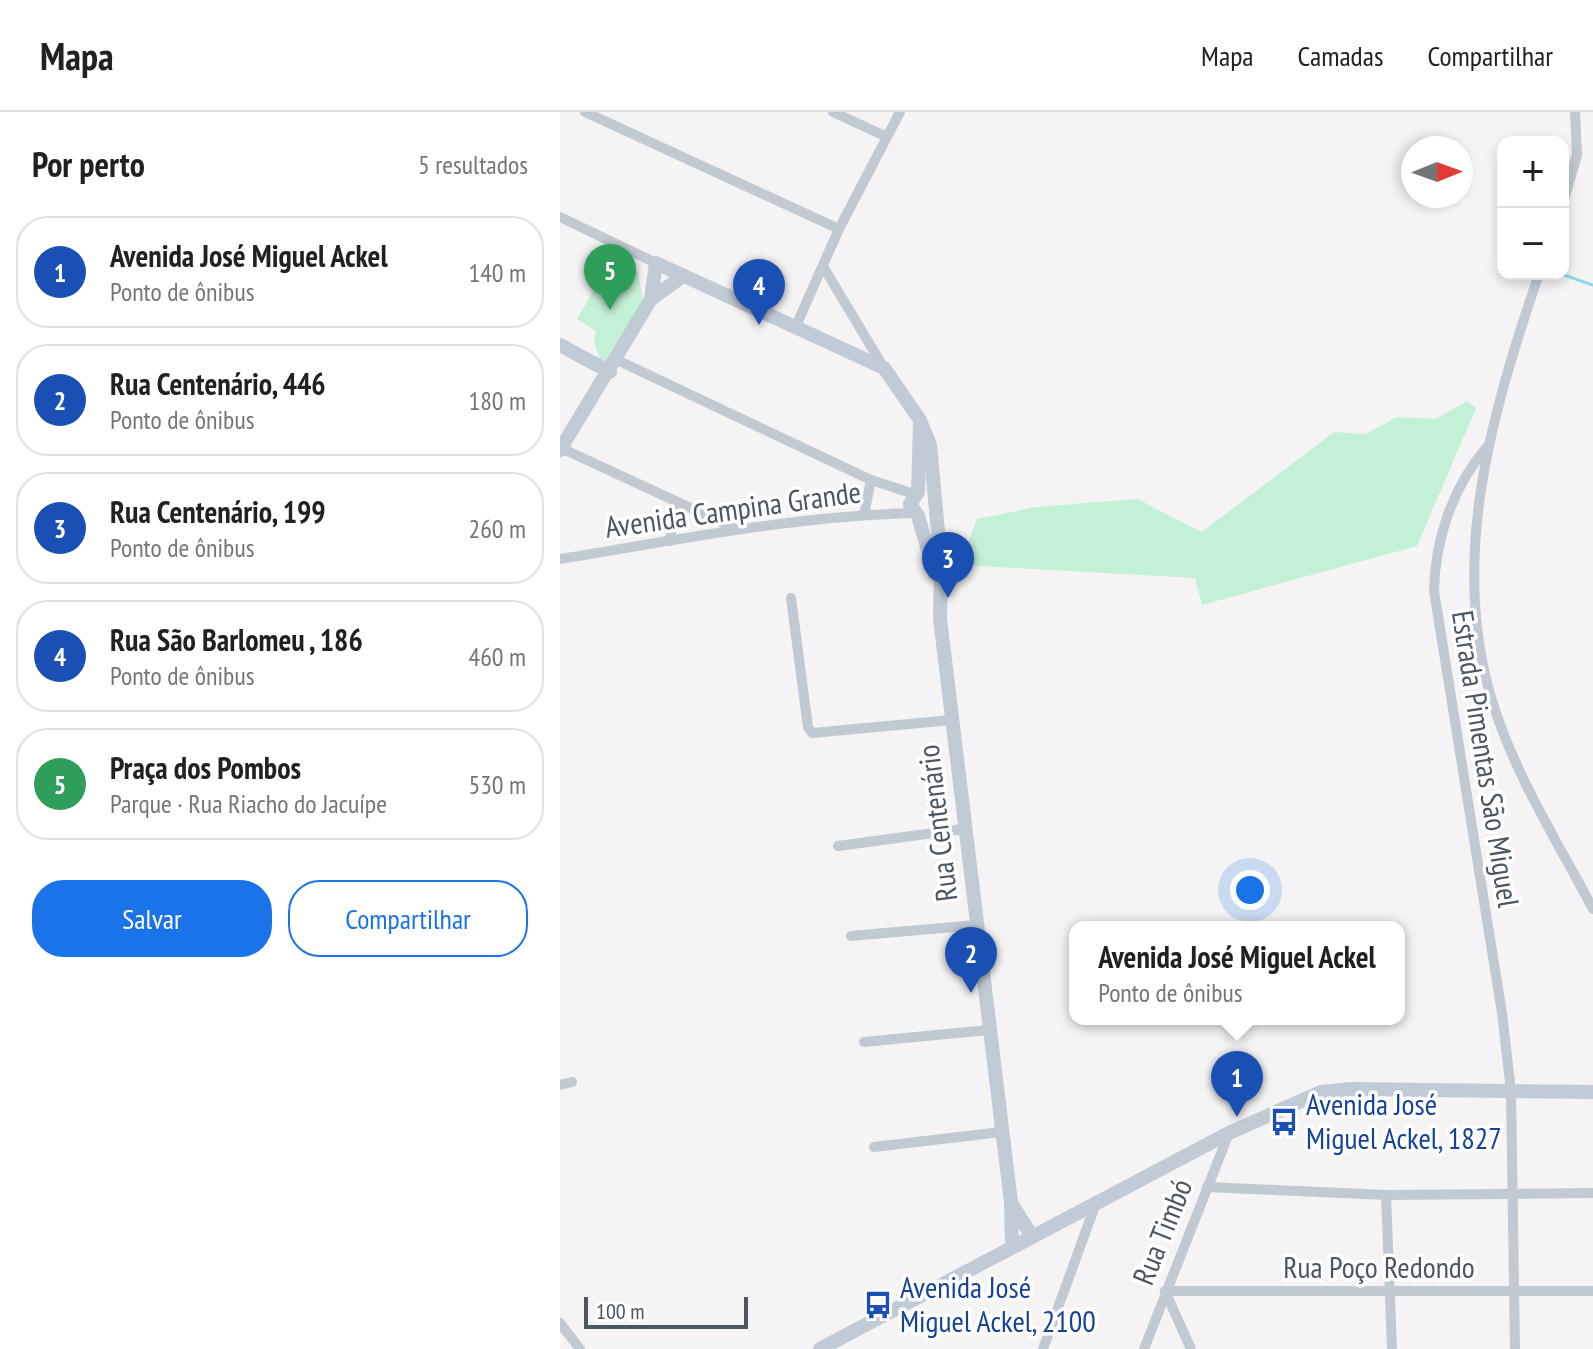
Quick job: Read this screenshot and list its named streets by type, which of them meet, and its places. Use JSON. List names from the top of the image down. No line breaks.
{"streets":{"street":["Avenida Campina Grande","Estrada Pimentas São Miguel","Rua Centenário","Rua Timbó","Rua Poço Redondo"]},"crossings":[["Avenida Campina Grande","Rua Centenário"],["Estrada Pimentas São Miguel","Rua Poço Redondo"],["Rua Timbó","Rua Poço Redondo"]],"places":{"bus stop":["Avenida José Miguel Ackel, 1827","Avenida José Miguel Ackel, 2100"]},"scale_bar":"100 m","north":"right","page":{"header":"Mapa","nav":["Mapa","Camadas","Compartilhar"],"heading":["Por perto","5 resultados"],"map_buttons":["+","−"],"list":[{"mark":"1","name":"Avenida José Miguel Ackel","note":"Ponto de ônibus","value":"140 m"},{"mark":"2","name":"Rua Centenário, 446","note":"Ponto de ônibus","value":"180 m"},{"mark":"3","name":"Rua Centenário, 199","note":"Ponto de ônibus","value":"260 m"},{"mark":"4","name":"Rua São Barlomeu , 186","note":"Ponto de ônibus","value":"460 m"},{"mark":"5","name":"Praça dos Pombos","note":"Parque · Rua Riacho do Jacuípe","value":"530 m"}],"pins":["5","4","3","2","1"],"buttons":["Salvar","Compartilhar"],"popup":["Avenida José Miguel Ackel","Ponto de ônibus"],"scale":"100 m"}}
